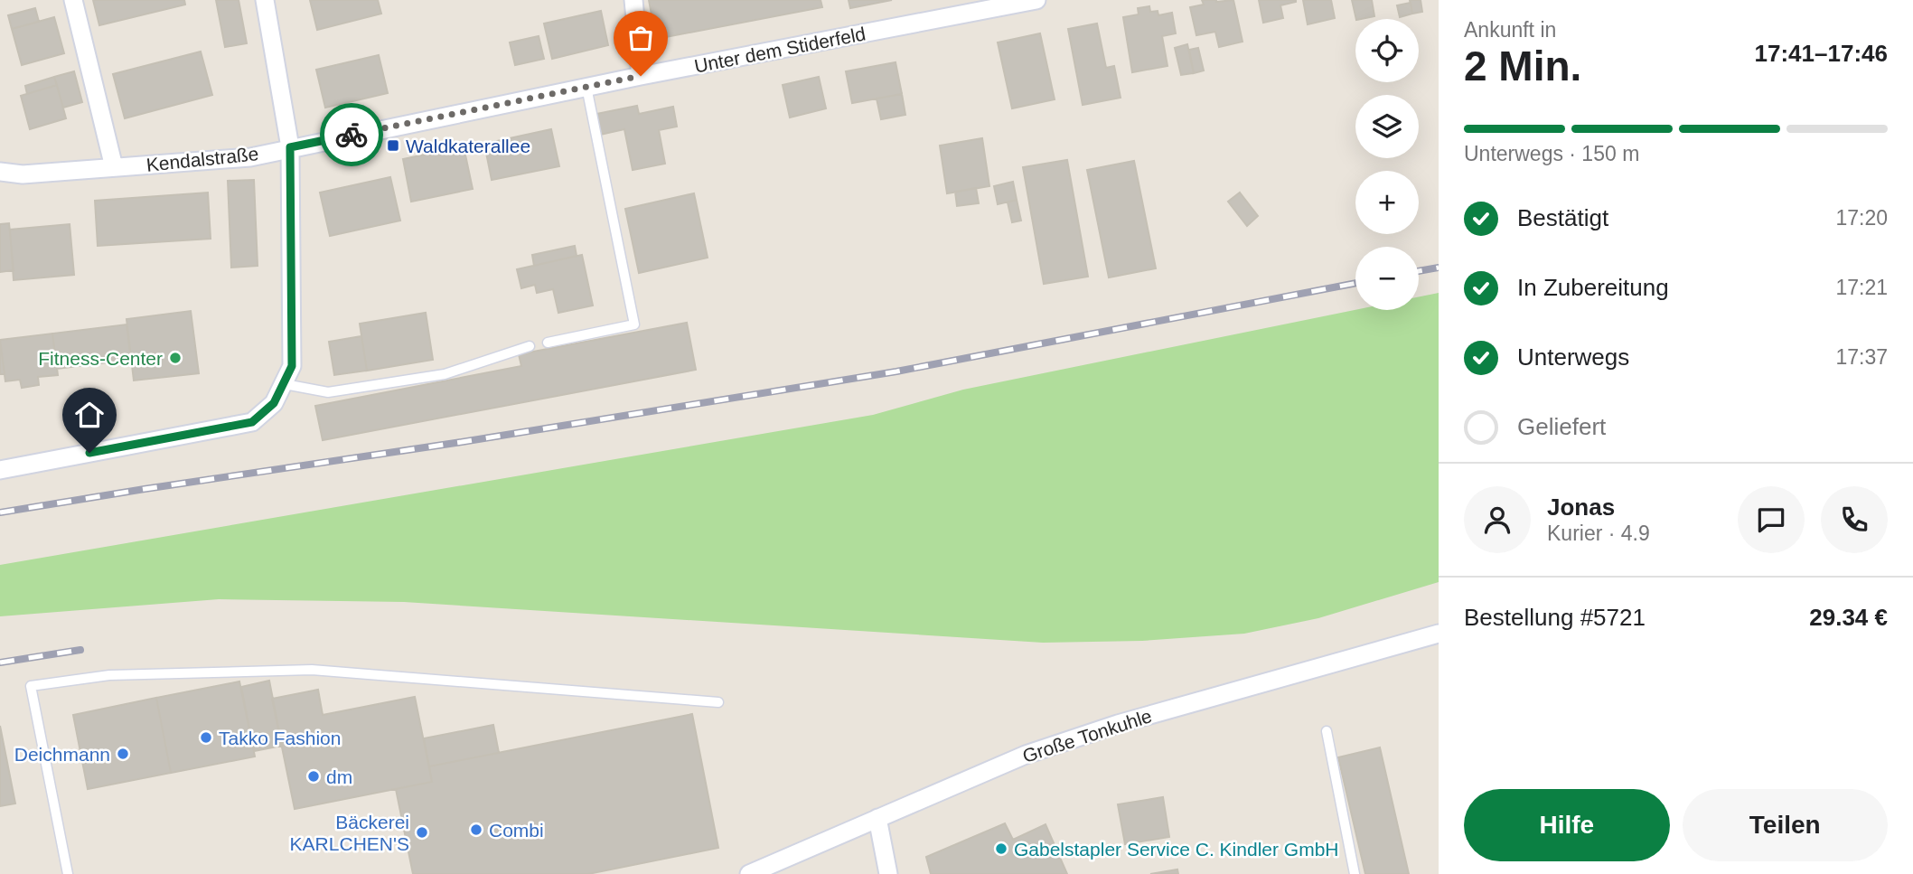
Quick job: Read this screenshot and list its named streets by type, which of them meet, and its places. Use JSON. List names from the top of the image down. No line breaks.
{"streets":{"street":["Unter dem Stiderfeld","Kendalstraße","Große Tonkuhle"]},"crossings":[["Unter dem Stiderfeld","Kendalstraße"]],"places":{"transit":["Waldkaterallee"],"other":["Fitness-Center","Takko Fashion","Deichmann","dm","Combi","Bäckerei KARLCHEN'S","Gabelstapler Service C. Kindler GmbH"]},"page":{"heading":["2 Min.","Ankunft in","17:41–17:46"],"panel":["Jonas","Kurier · 4.9","Bestellung #5721","29.34 €"],"map_buttons":["+","−"],"bar":"Unterwegs · 150 m","list":[["Bestätigt","17:20"],["In Zubereitung","17:21"],["Unterwegs","17:37"],"Geliefert"],"buttons":["Hilfe","Teilen"]}}
